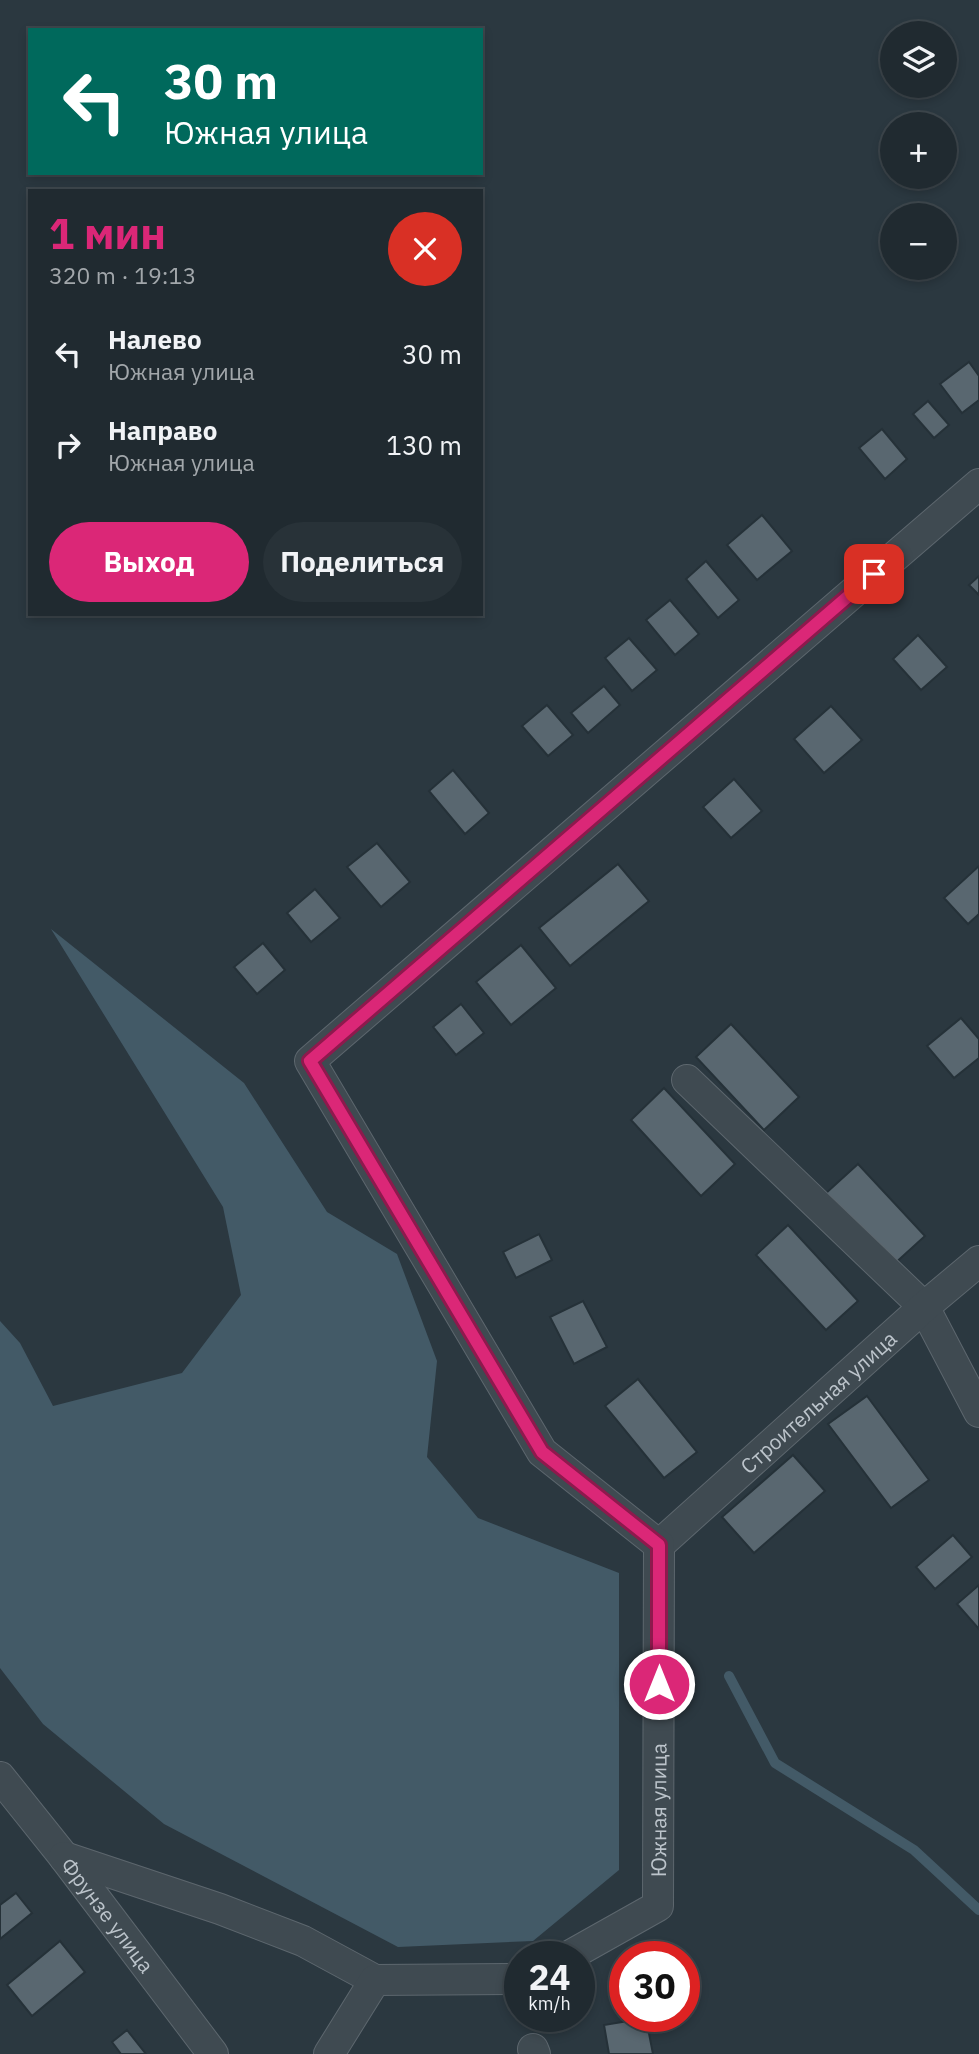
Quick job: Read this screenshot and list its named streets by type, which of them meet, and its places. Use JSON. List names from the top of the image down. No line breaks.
{"streets":{"street":["Строительная улица","Южная улица","Фрунзе улица"]},"crossings":[["Строительная улица","Южная улица"]],"page":{"map_buttons":["+","−"],"turn":["30 m","Южная улица"],"heading":["1 мин","320 m · 19:13"],"list":[{"name":"Налево","note":"Южная улица","value":"30 m"},{"name":"Направо","note":"Южная улица","value":"130 m"}],"buttons":["Выход","Поделиться"],"speed":"24 km/h","limit":"30"}}
